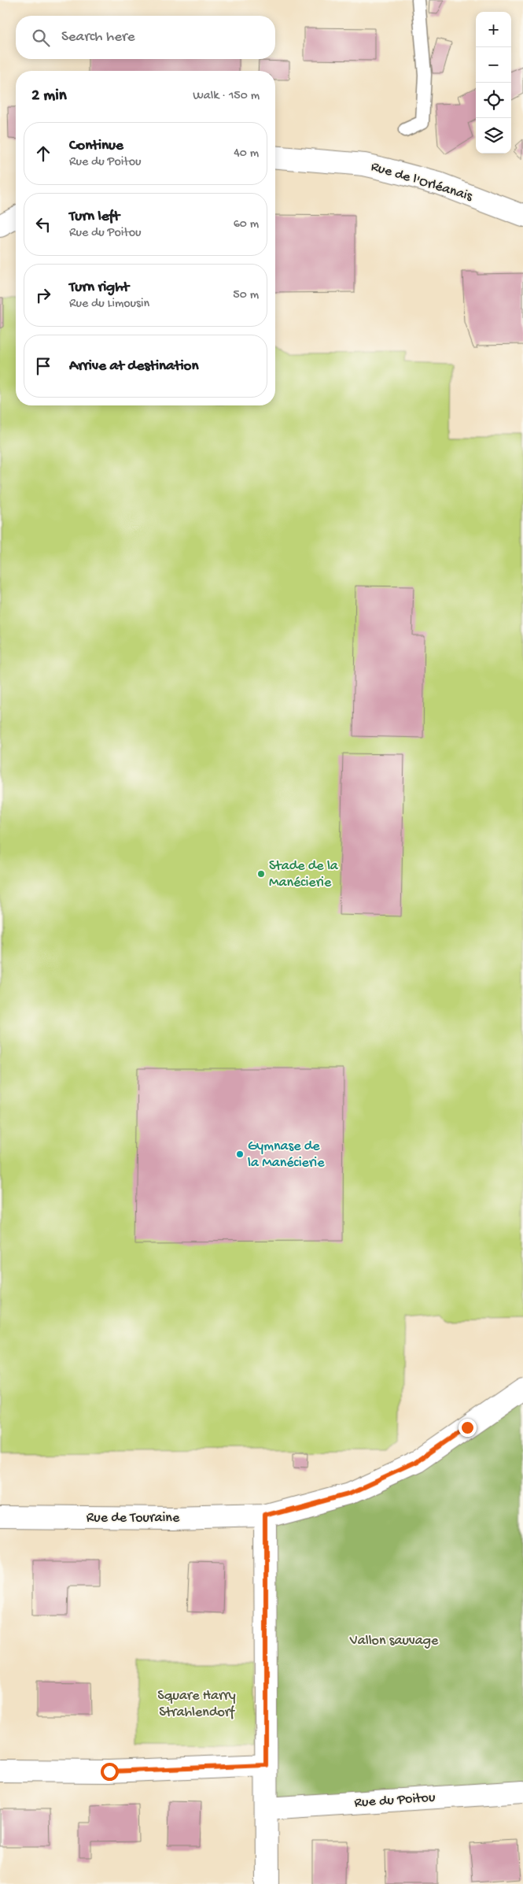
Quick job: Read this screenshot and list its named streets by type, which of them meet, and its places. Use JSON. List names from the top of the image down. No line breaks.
{"streets":{"street":["Rue de l'Orléanais","Rue de Touraine","Rue du Poitou"]},"parks":["Vallon sauvage","Square Harry Strahlendorf"],"places":["Stade de la Manécierie","Gymnase de la Manécierie"],"page":{"map_buttons":["+","−"],"search":"Search here","heading":["2 min","Walk · 150 m"],"list":[["Continue","Rue du Poitou","40 m"],["Turn left","Rue du Poitou","60 m"],["Turn right","Rue du Limousin","50 m"],"Arrive at destination"]}}
